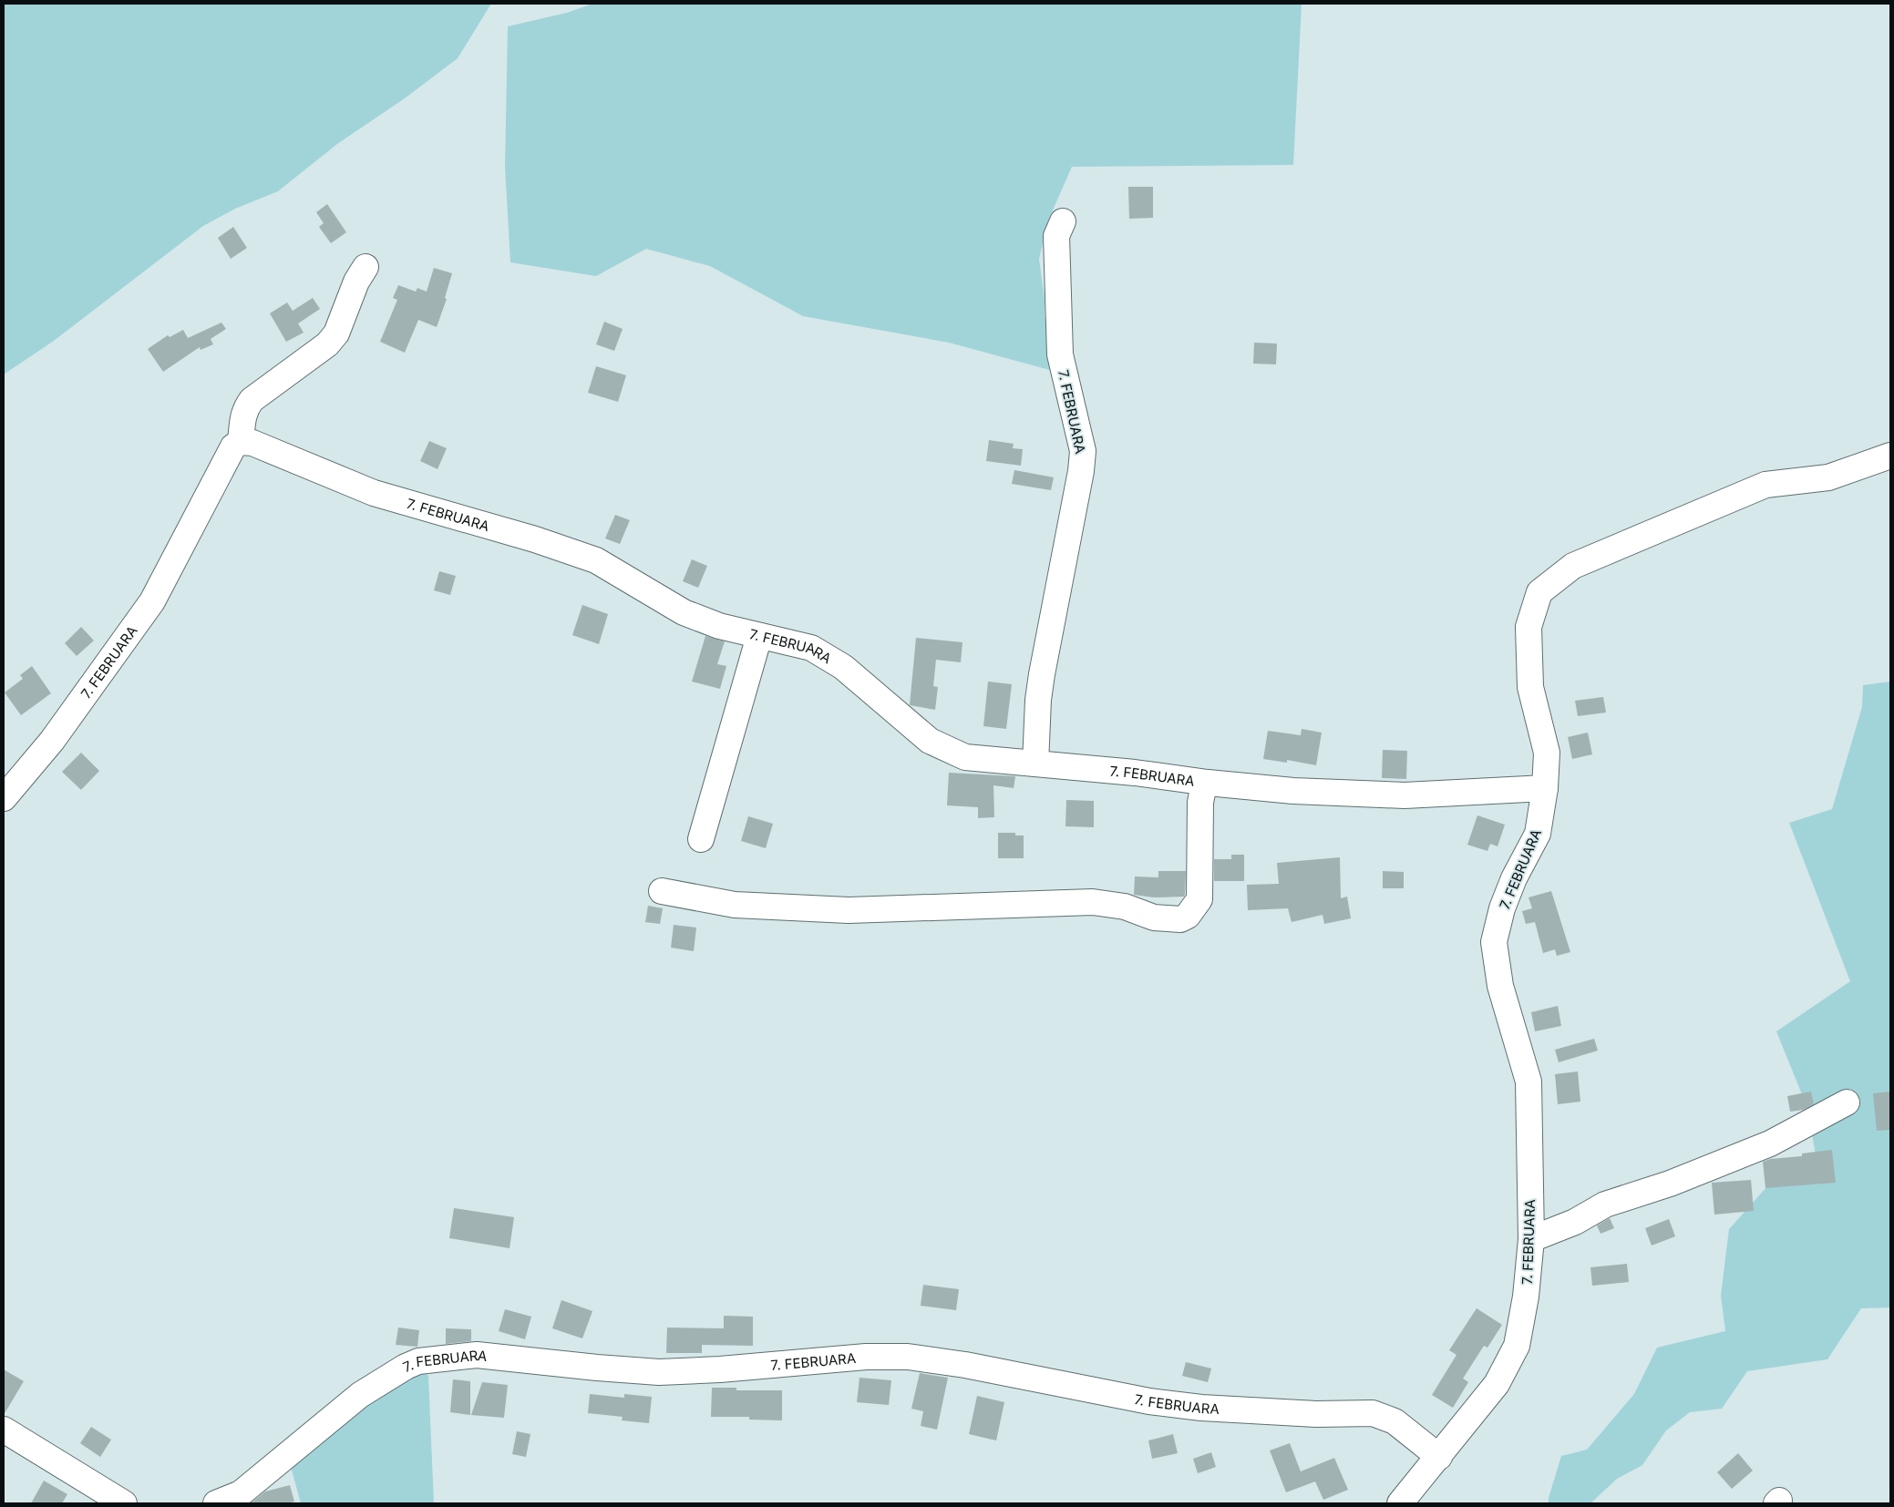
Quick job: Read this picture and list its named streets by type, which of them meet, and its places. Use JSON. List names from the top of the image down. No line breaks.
{"streets":{"street":["7. FEBRUARA"]}}
